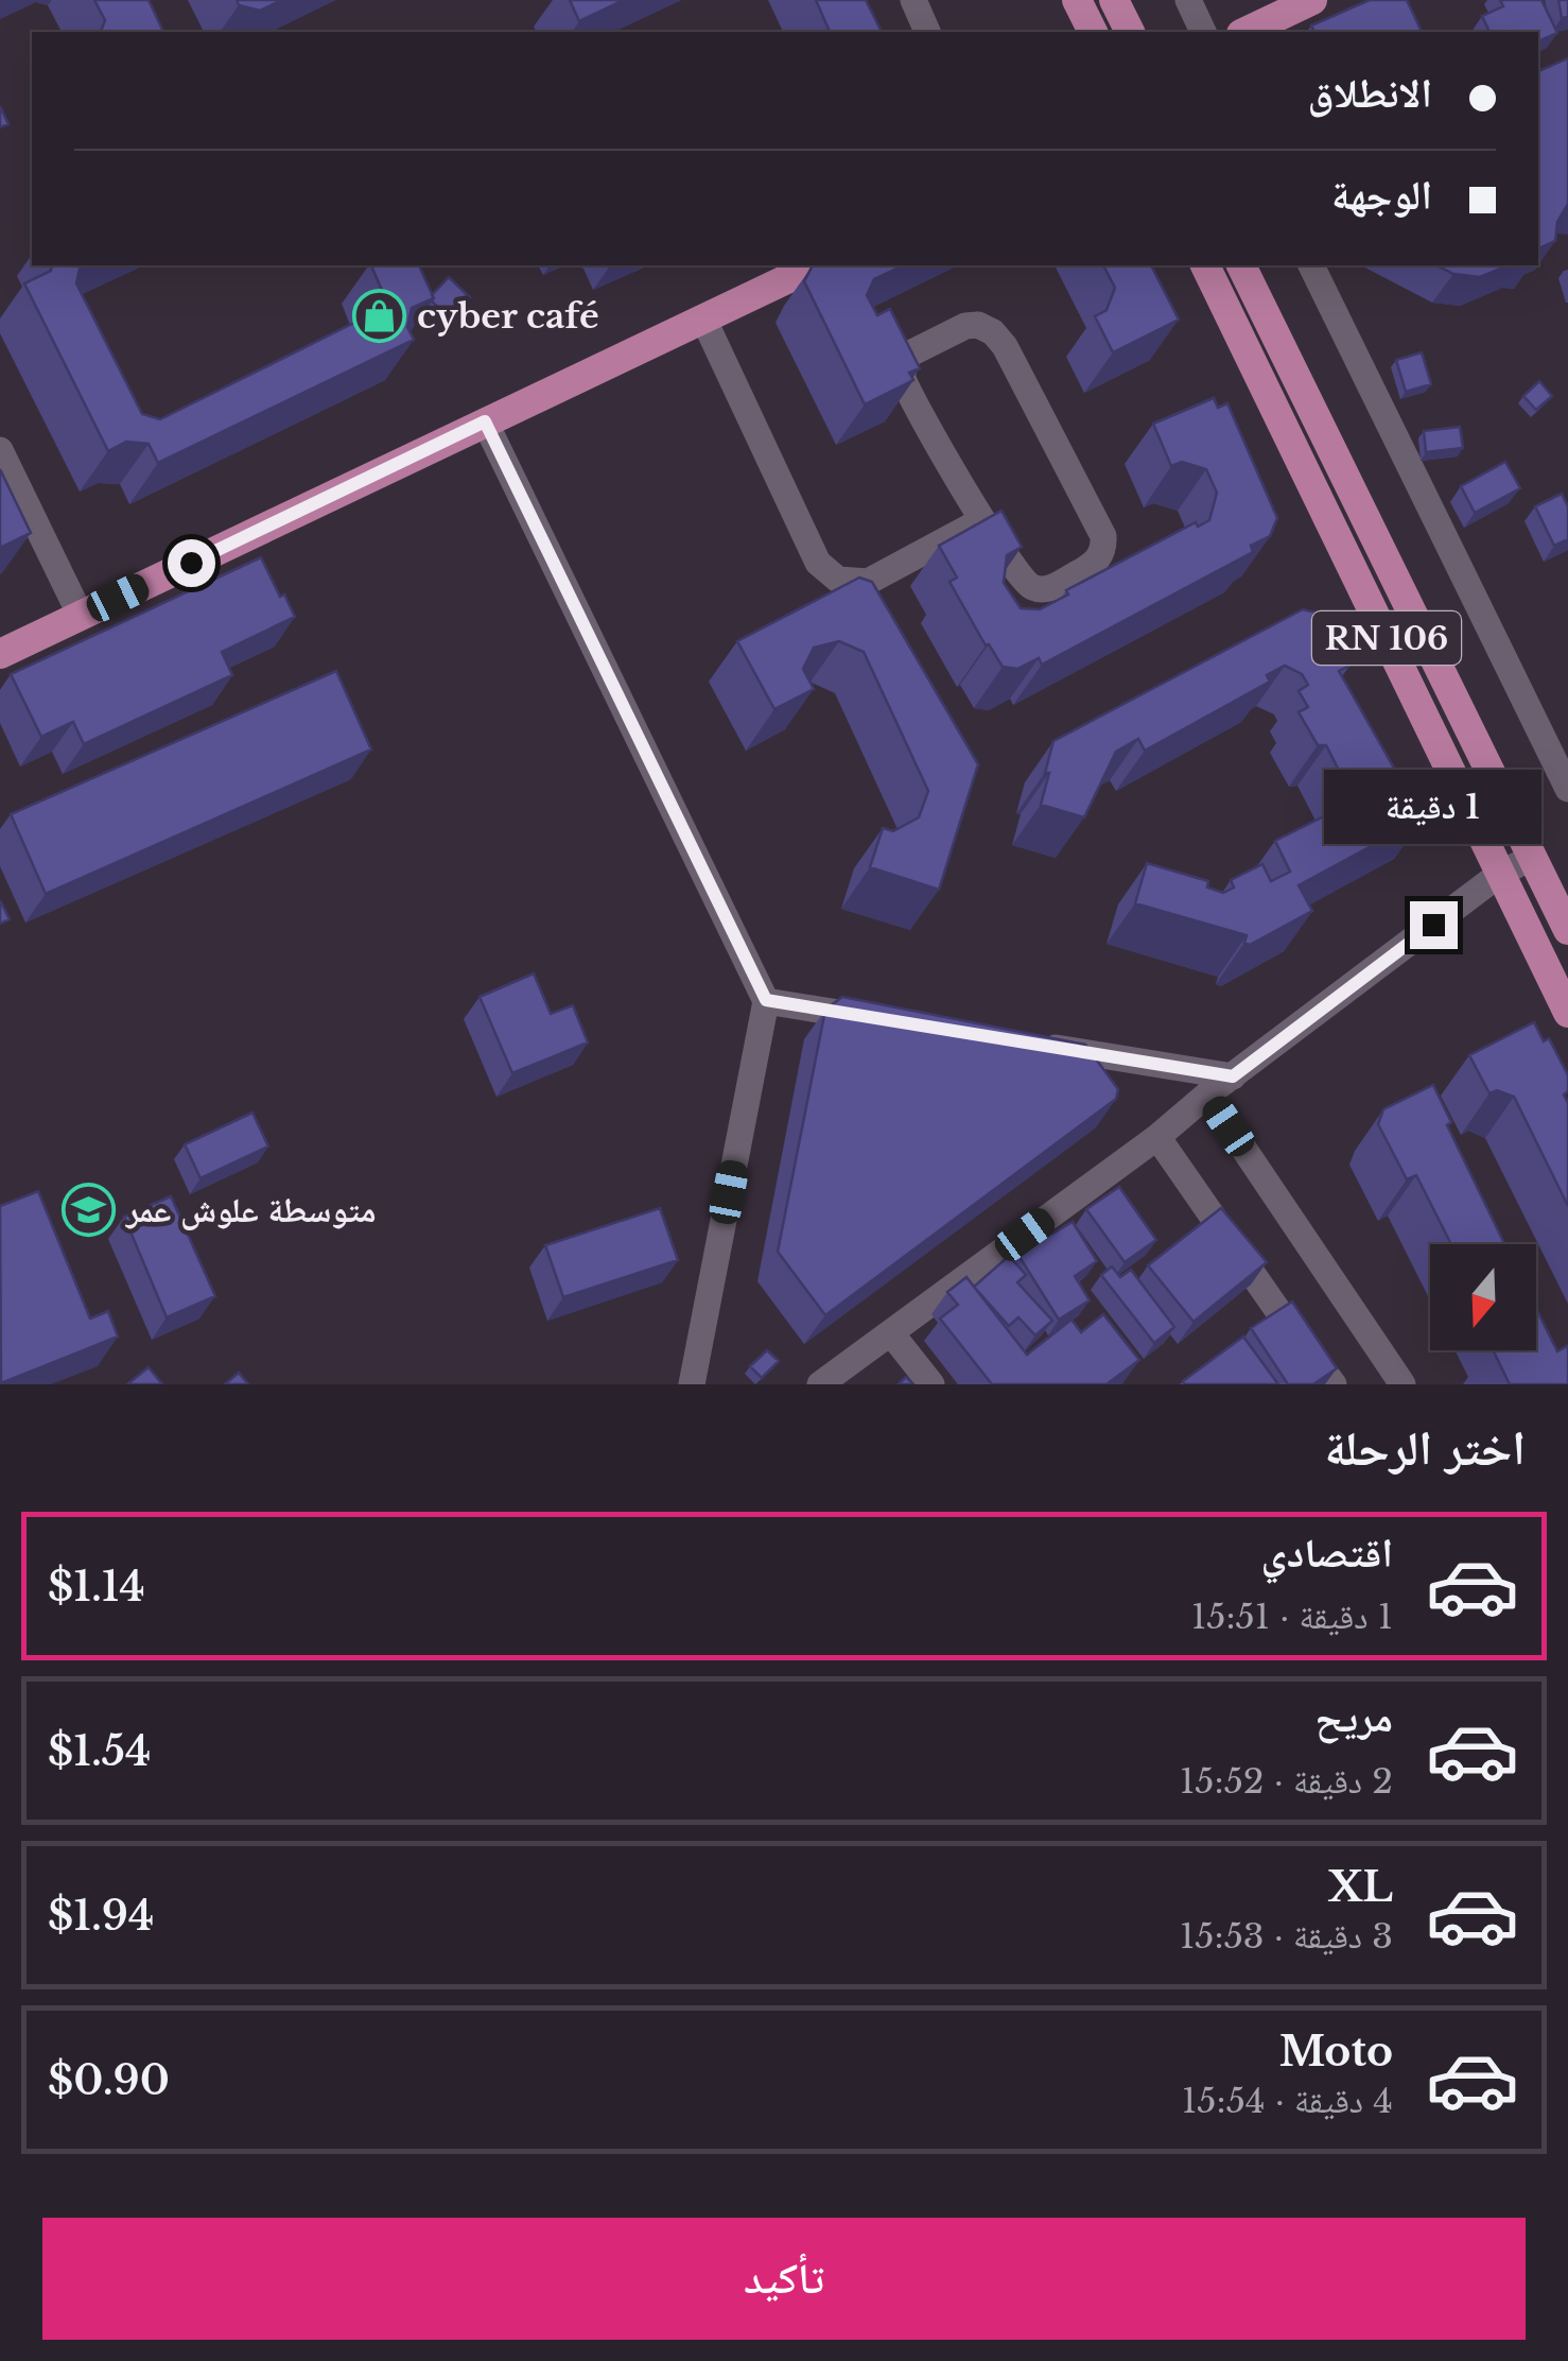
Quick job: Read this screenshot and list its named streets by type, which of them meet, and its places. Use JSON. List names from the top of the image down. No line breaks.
{"streets":{"main road":["RN 106"]},"places":{"shop":["cyber café"],"school or university":["متوسطة علوش عمر"]},"north":"bottom","page":{"banner":["الانطلاق","الوجهة"],"bubble":"1 دقيقة","heading":"اختر الرحلة","list":[{"name":"اقتصادي","note":"1 دقيقة · 15:51","value":"$1.14"},{"name":"مريح","note":"2 دقيقة · 15:52","value":"$1.54"},{"name":"XL","note":"3 دقيقة · 15:53","value":"$1.94"},{"name":"Moto","note":"4 دقيقة · 15:54","value":"$0.90"}],"buttons":"تأكيد"}}
